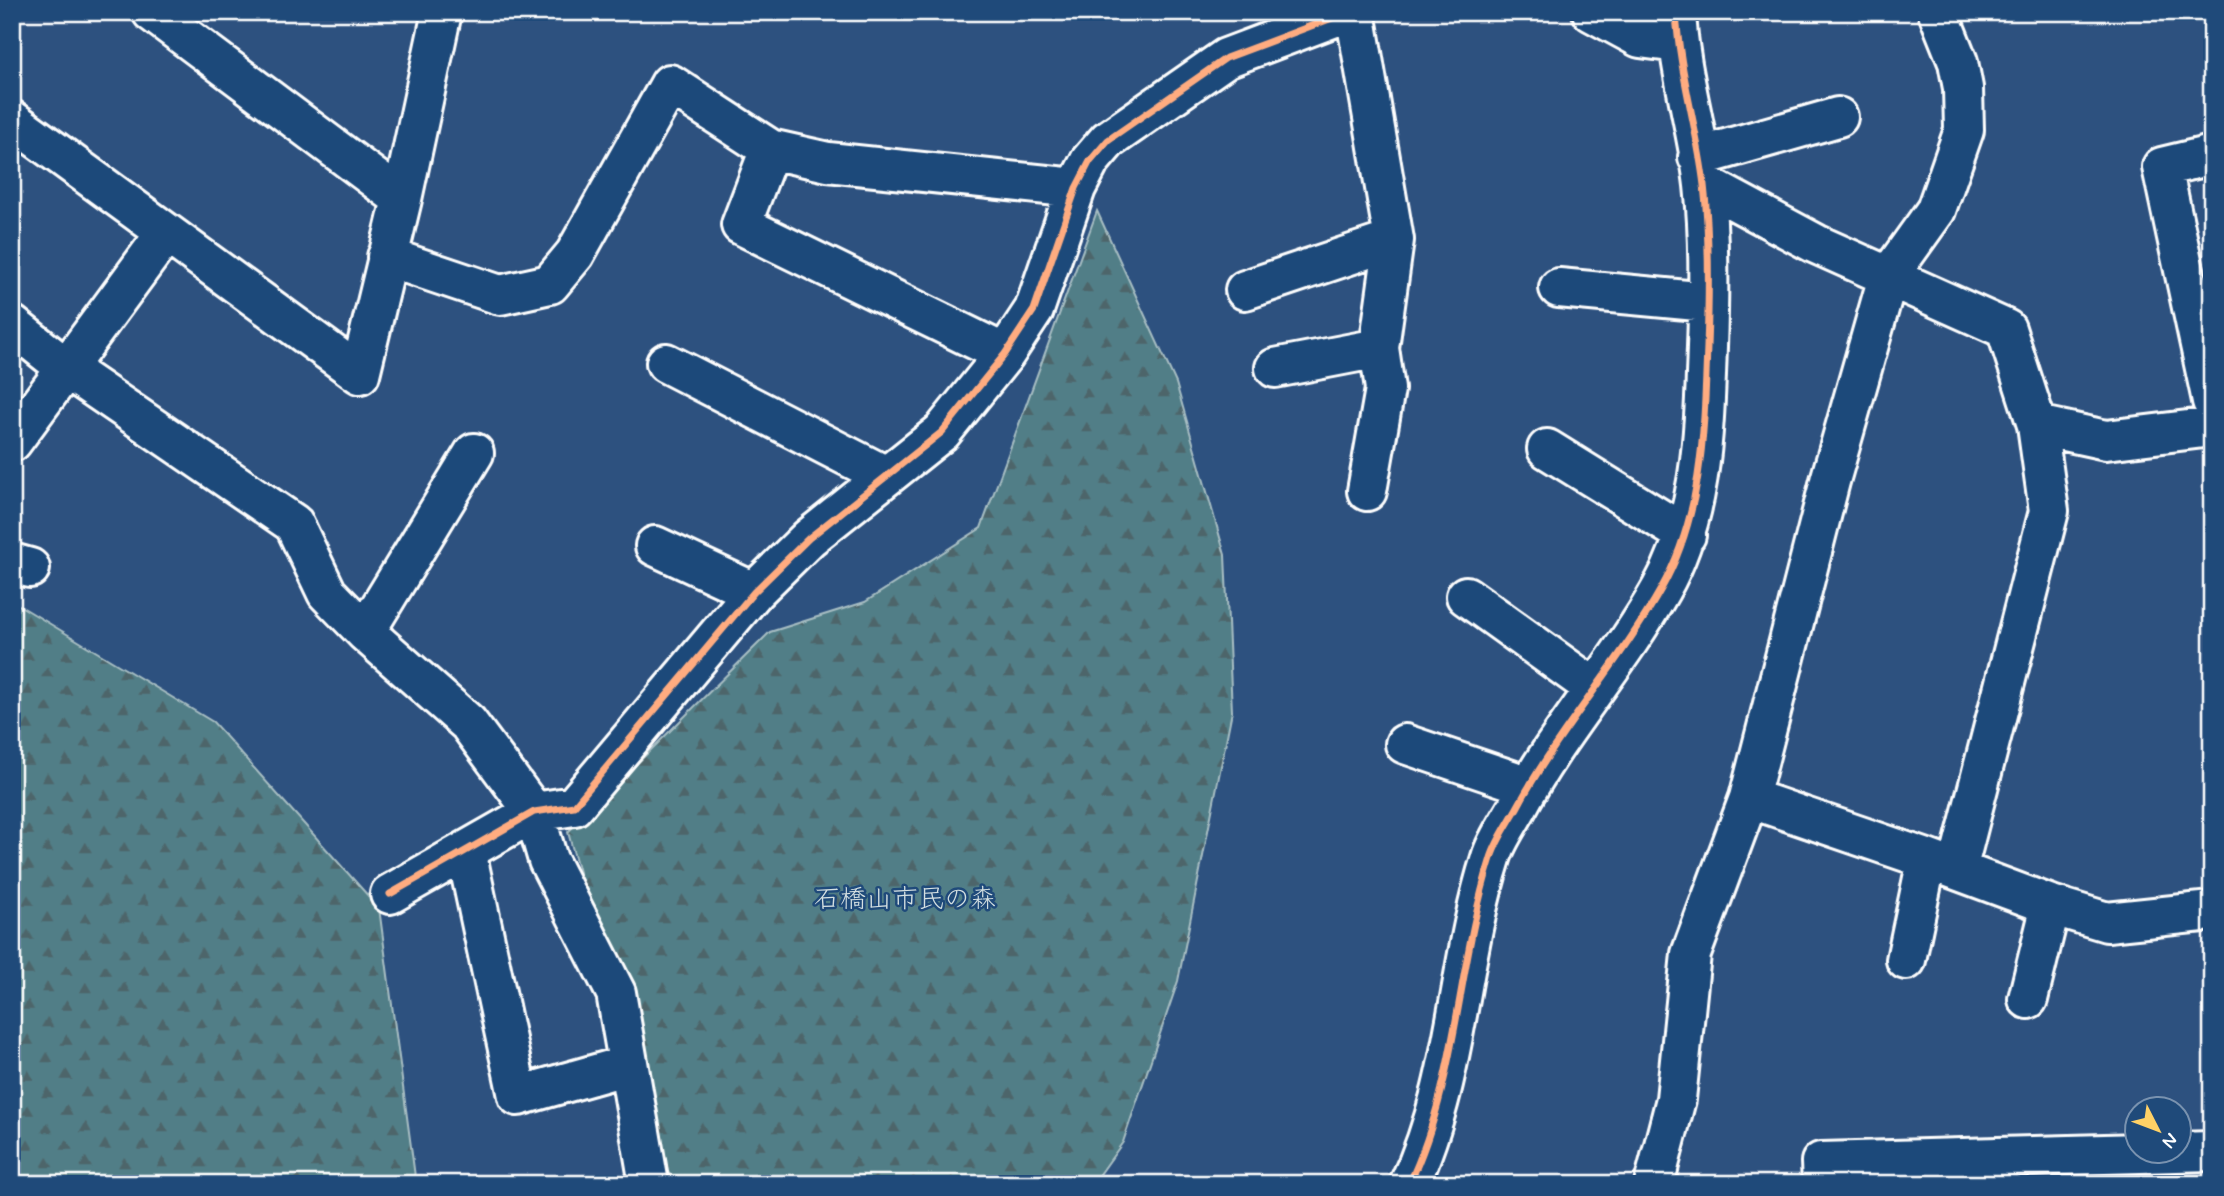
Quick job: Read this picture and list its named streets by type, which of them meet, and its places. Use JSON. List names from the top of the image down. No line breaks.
{"parks":["石橋山市民の森"],"north":"bottom right"}
